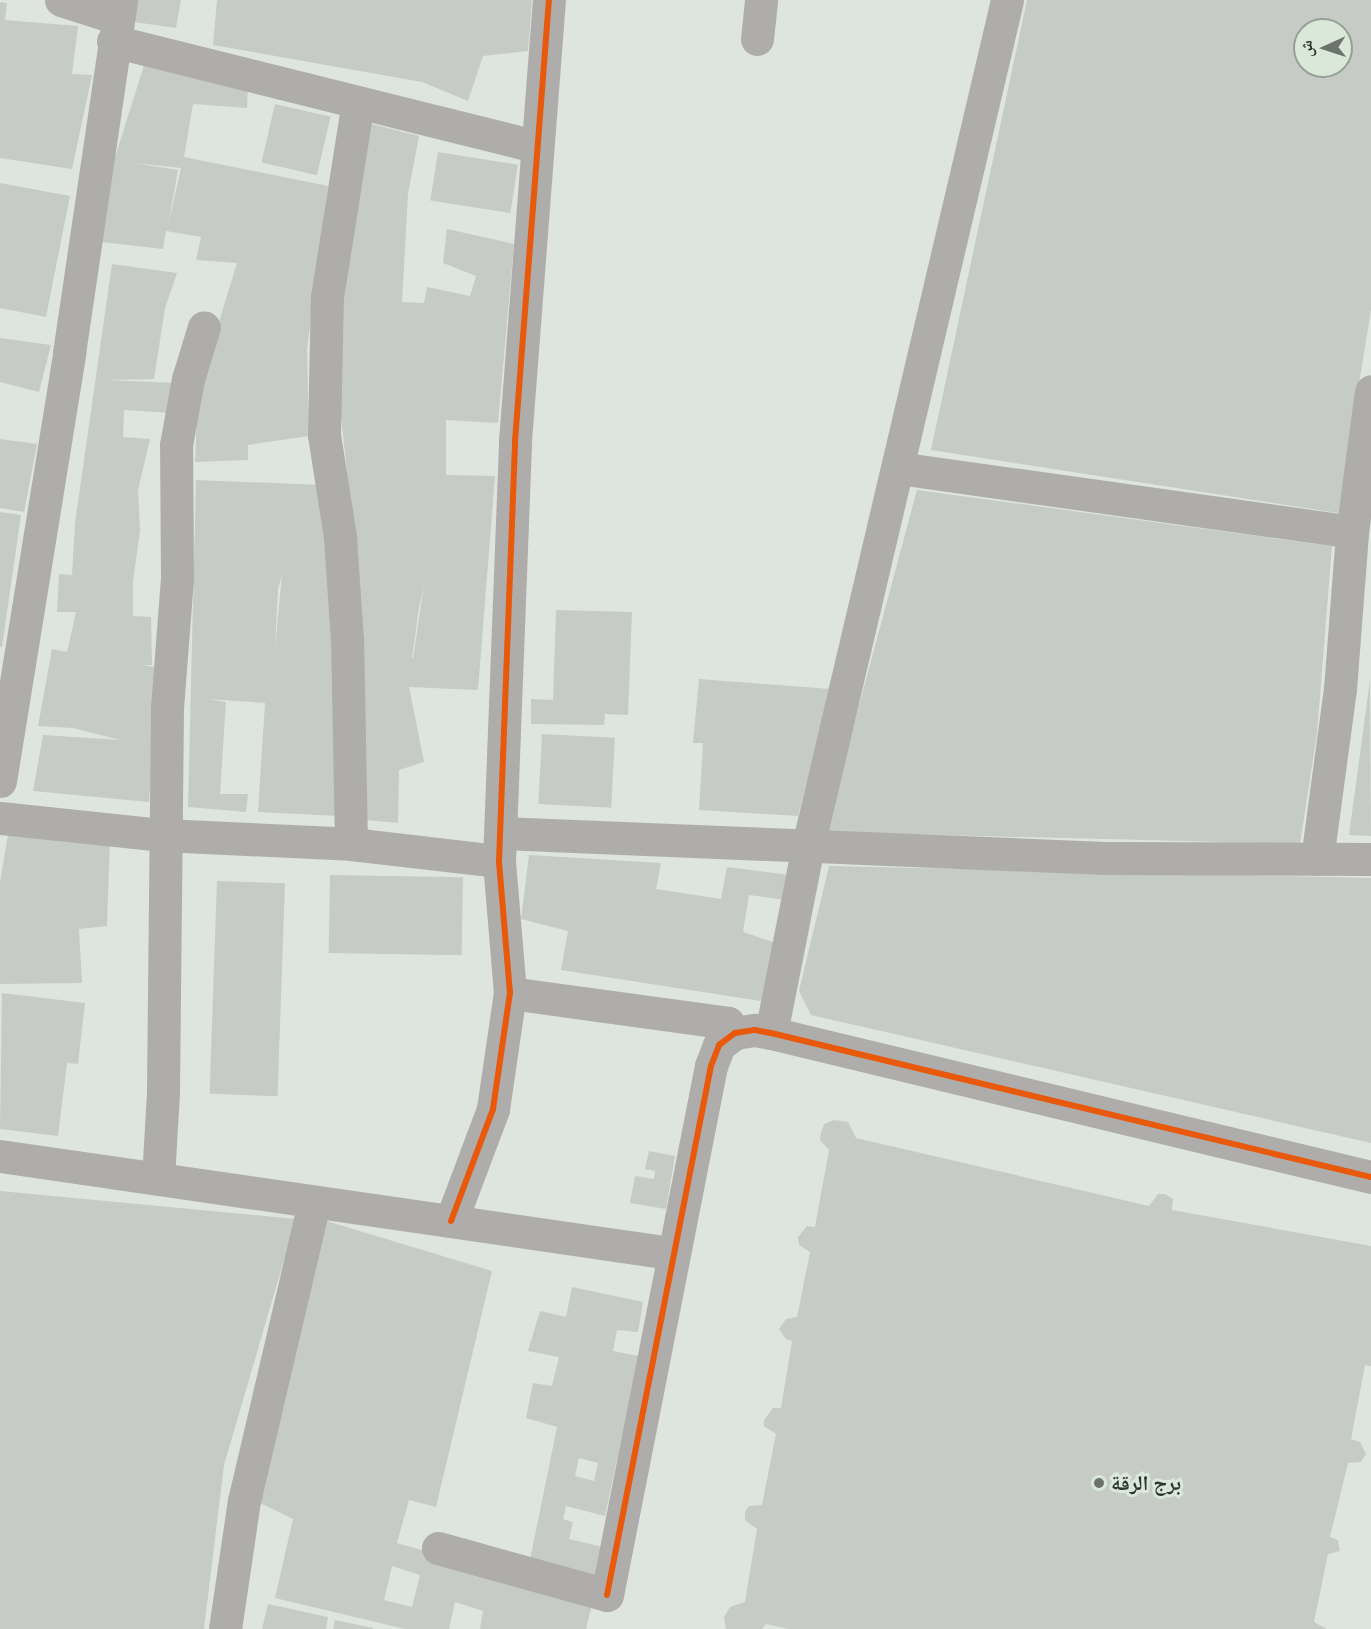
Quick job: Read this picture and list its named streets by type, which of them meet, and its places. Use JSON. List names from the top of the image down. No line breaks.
{"places":["برج الرقة"],"north":"left"}
